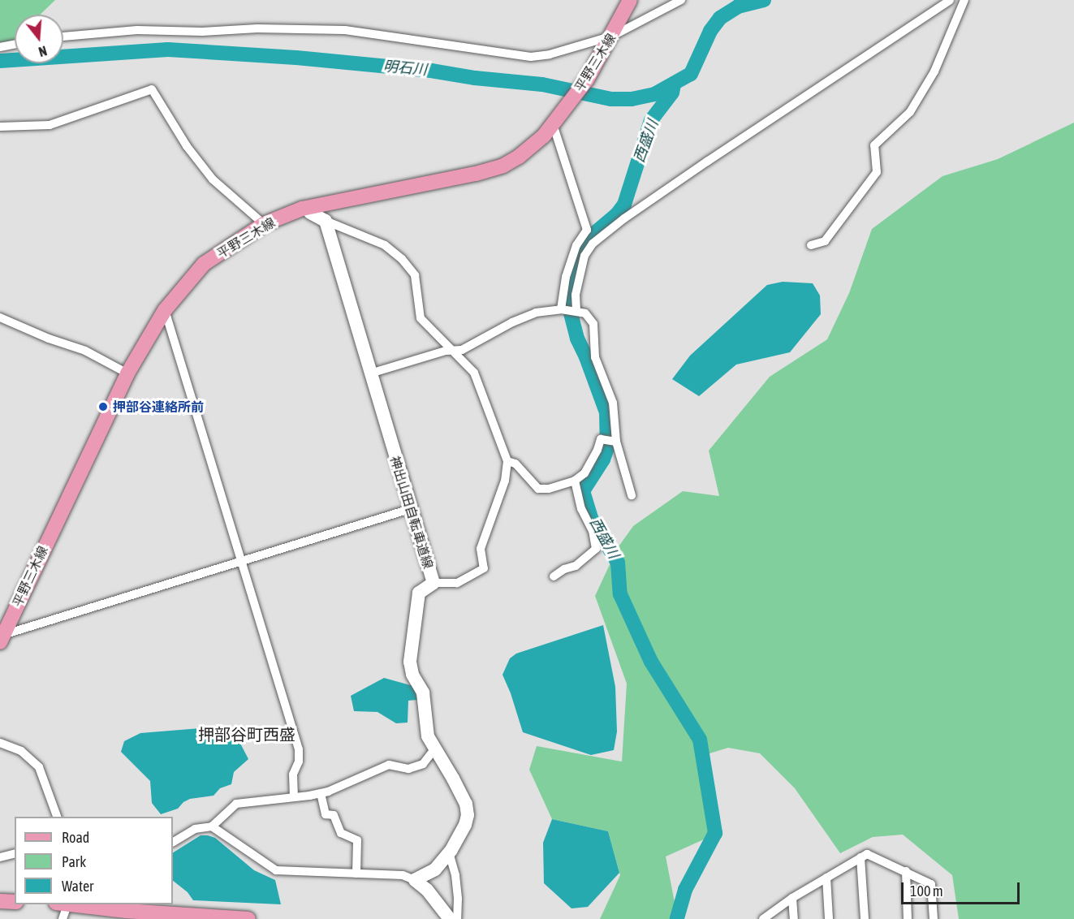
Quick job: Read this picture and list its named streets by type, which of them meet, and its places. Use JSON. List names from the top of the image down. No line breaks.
{"streets":{"main road":["平野三木線","神出山田自転車道線"]},"districts":["押部谷町西盛"],"water":["明石川","西盛川"],"places":["押部谷連絡所前"],"legend":["Road","Park","Water"],"scale_bar":"100 m","north":"bottom"}
